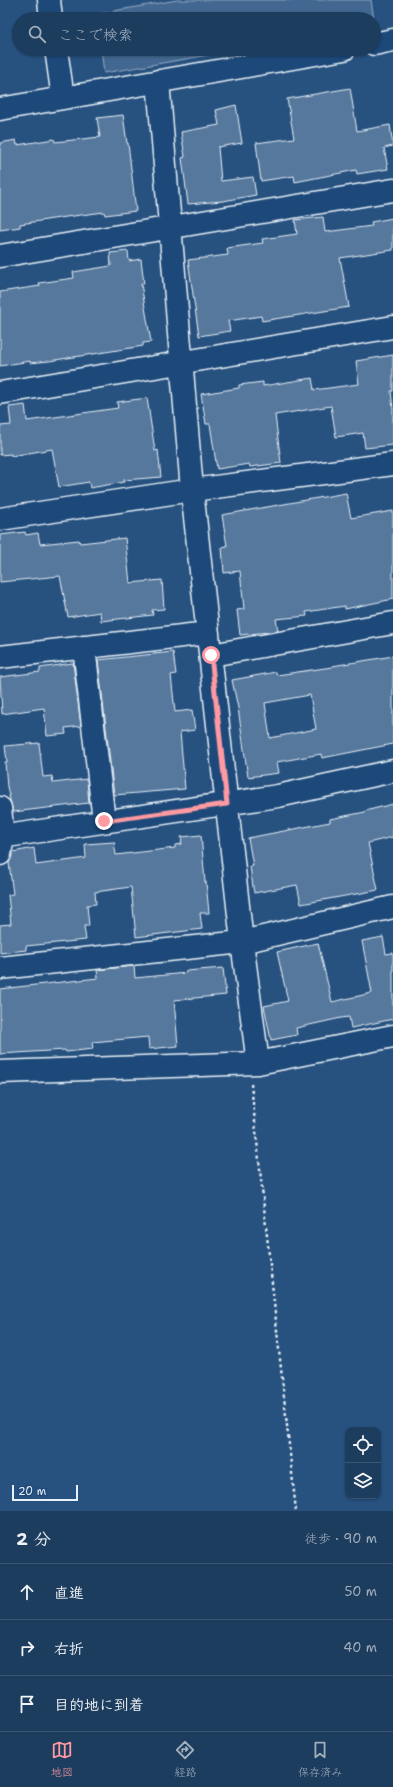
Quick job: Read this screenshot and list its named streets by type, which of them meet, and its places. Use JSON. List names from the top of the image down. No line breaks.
{"scale_bar":"20 m","page":{"search":"ここで検索","scale":"20 m","heading":["2 分","徒歩 · 90 m"],"list":[["直進","50 m"],["右折","40 m"],"目的地に到着"],"nav":["地図","経路","保存済み"]}}
